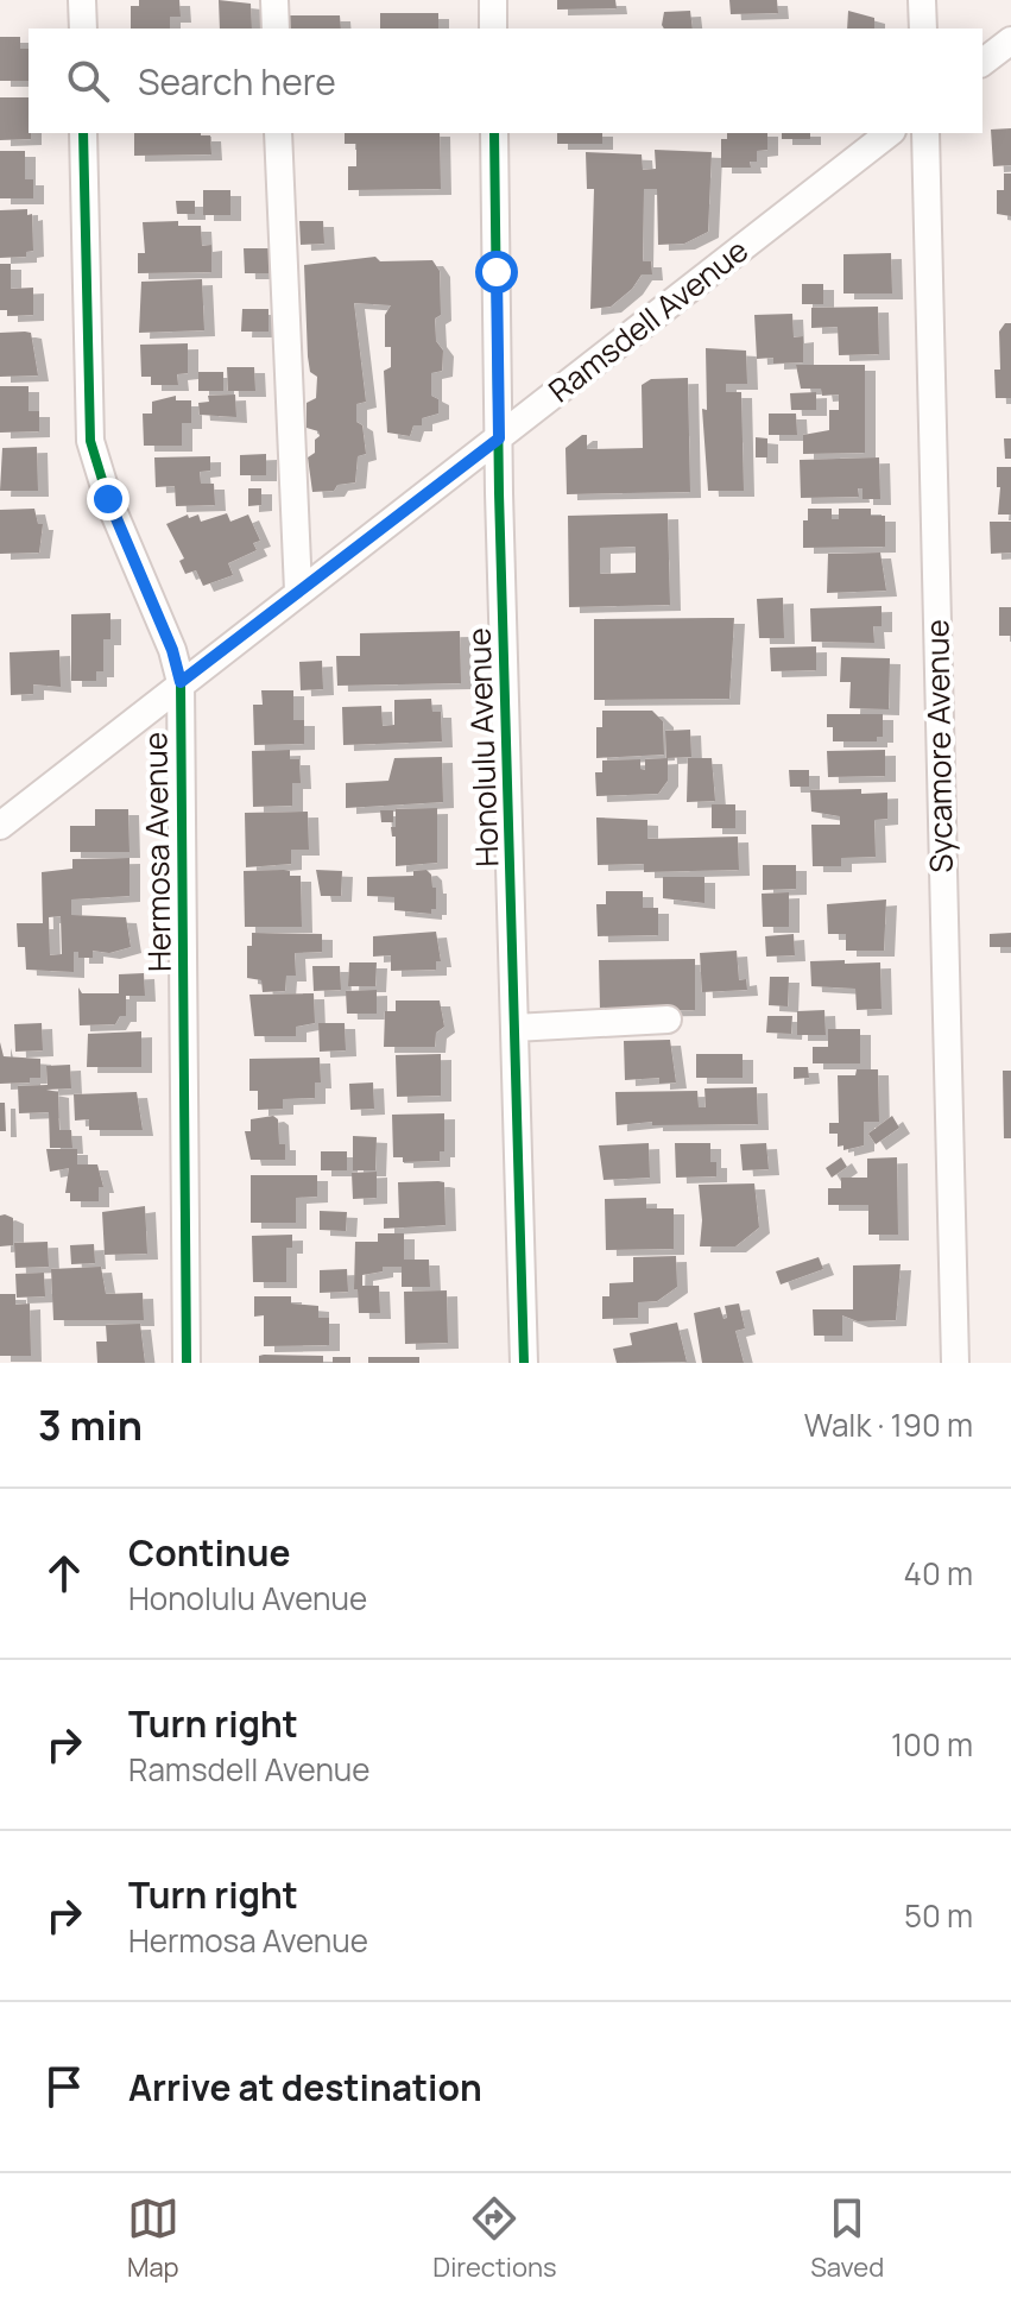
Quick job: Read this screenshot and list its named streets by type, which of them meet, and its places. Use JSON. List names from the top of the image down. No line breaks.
{"streets":{"street":["Ramsdell Avenue","Sycamore Avenue","Honolulu Avenue","Hermosa Avenue"]},"crossings":[["Ramsdell Avenue","Honolulu Avenue"],["Ramsdell Avenue","Hermosa Avenue"]],"page":{"search":"Search here","heading":["3 min","Walk · 190 m"],"list":[["Continue","Honolulu Avenue","40 m"],["Turn right","Ramsdell Avenue","100 m"],["Turn right","Hermosa Avenue","50 m"],"Arrive at destination"],"nav":["Map","Directions","Saved"]}}
